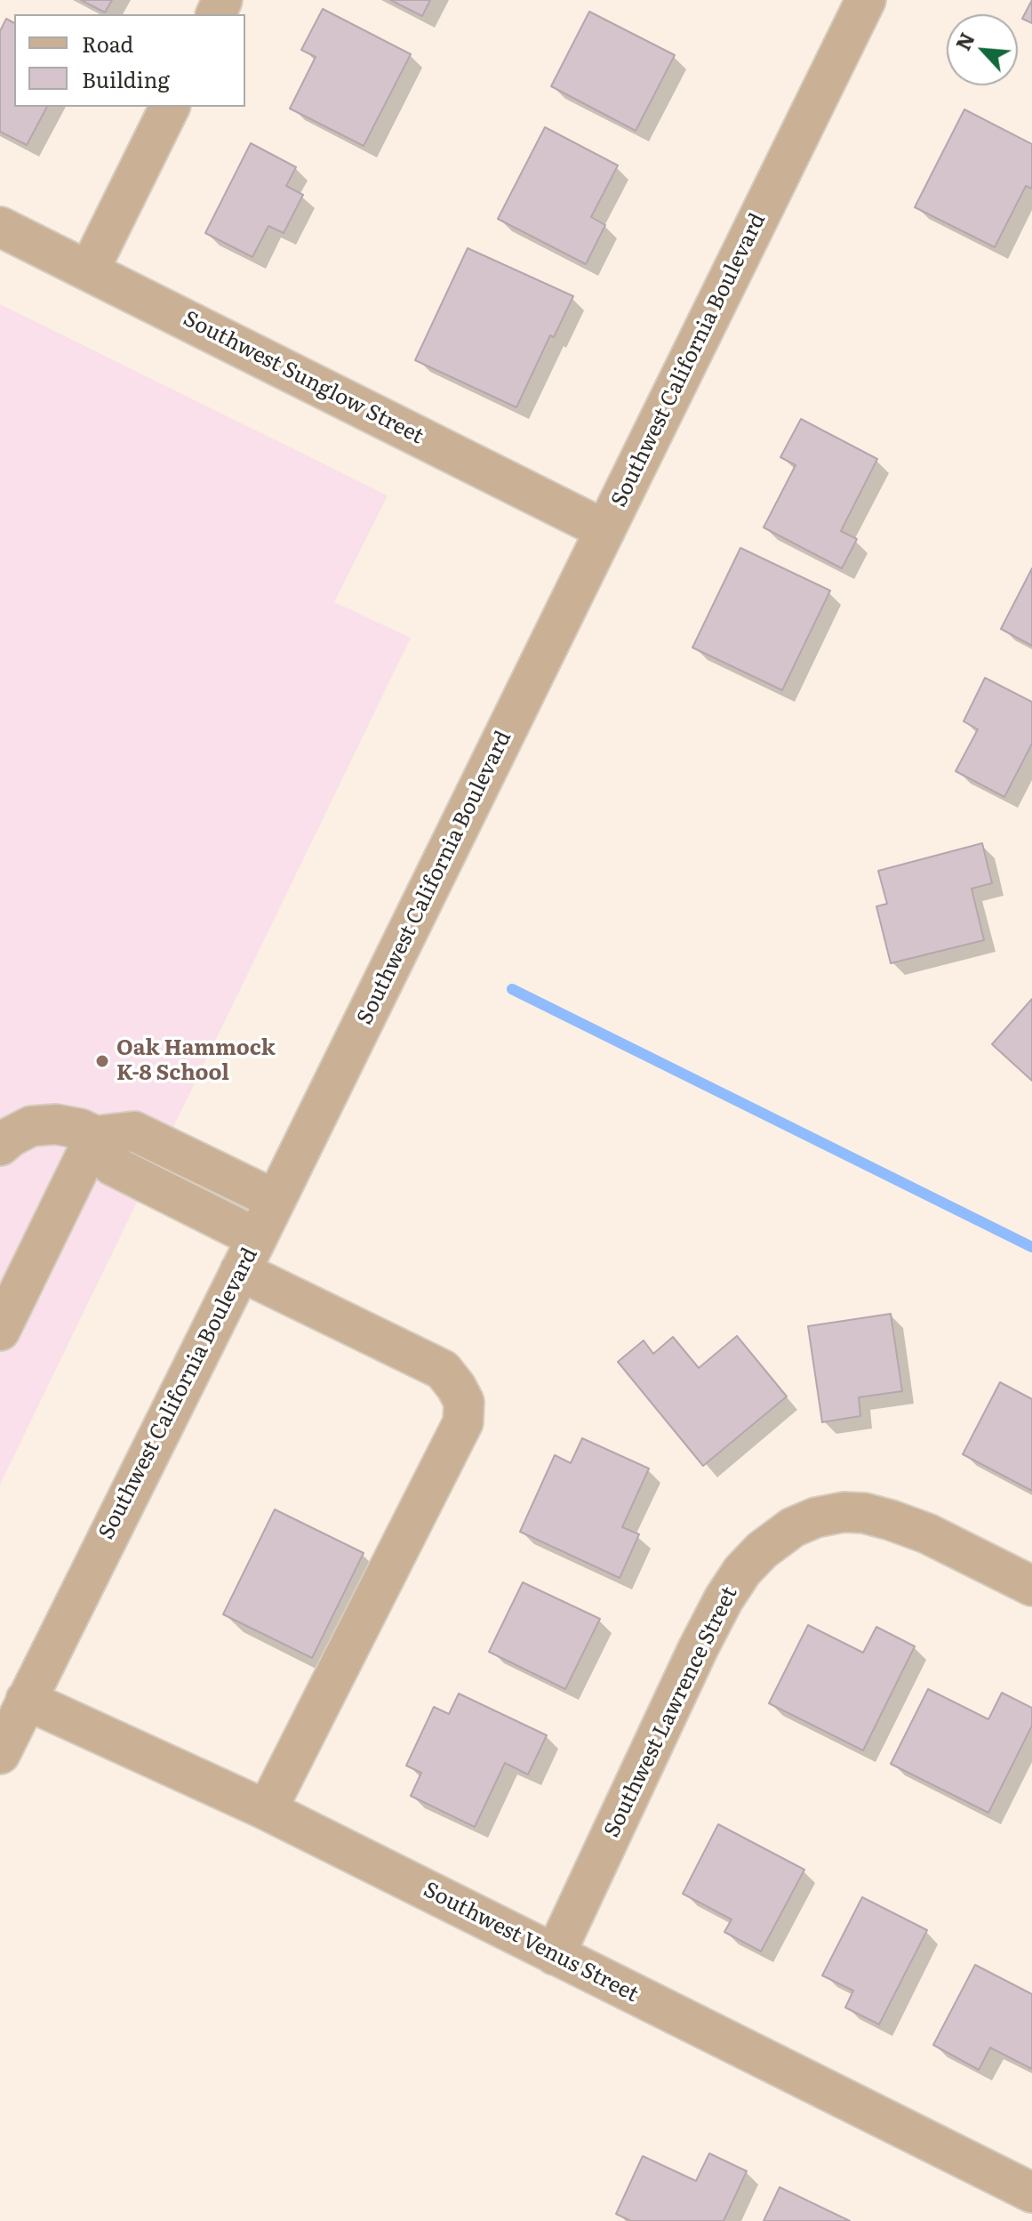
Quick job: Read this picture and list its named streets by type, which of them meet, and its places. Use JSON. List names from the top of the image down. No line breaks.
{"streets":{"street":["Southwest California Boulevard","Southwest Sunglow Street","Southwest Lawrence Street","Southwest Venus Street"]},"crossings":[["Southwest California Boulevard","Southwest Sunglow Street"],["Southwest California Boulevard","Southwest Venus Street"],["Southwest Lawrence Street","Southwest Venus Street"]],"places":["Oak Hammock K-8 School"],"legend":["Road","Building"],"north":"top left"}
